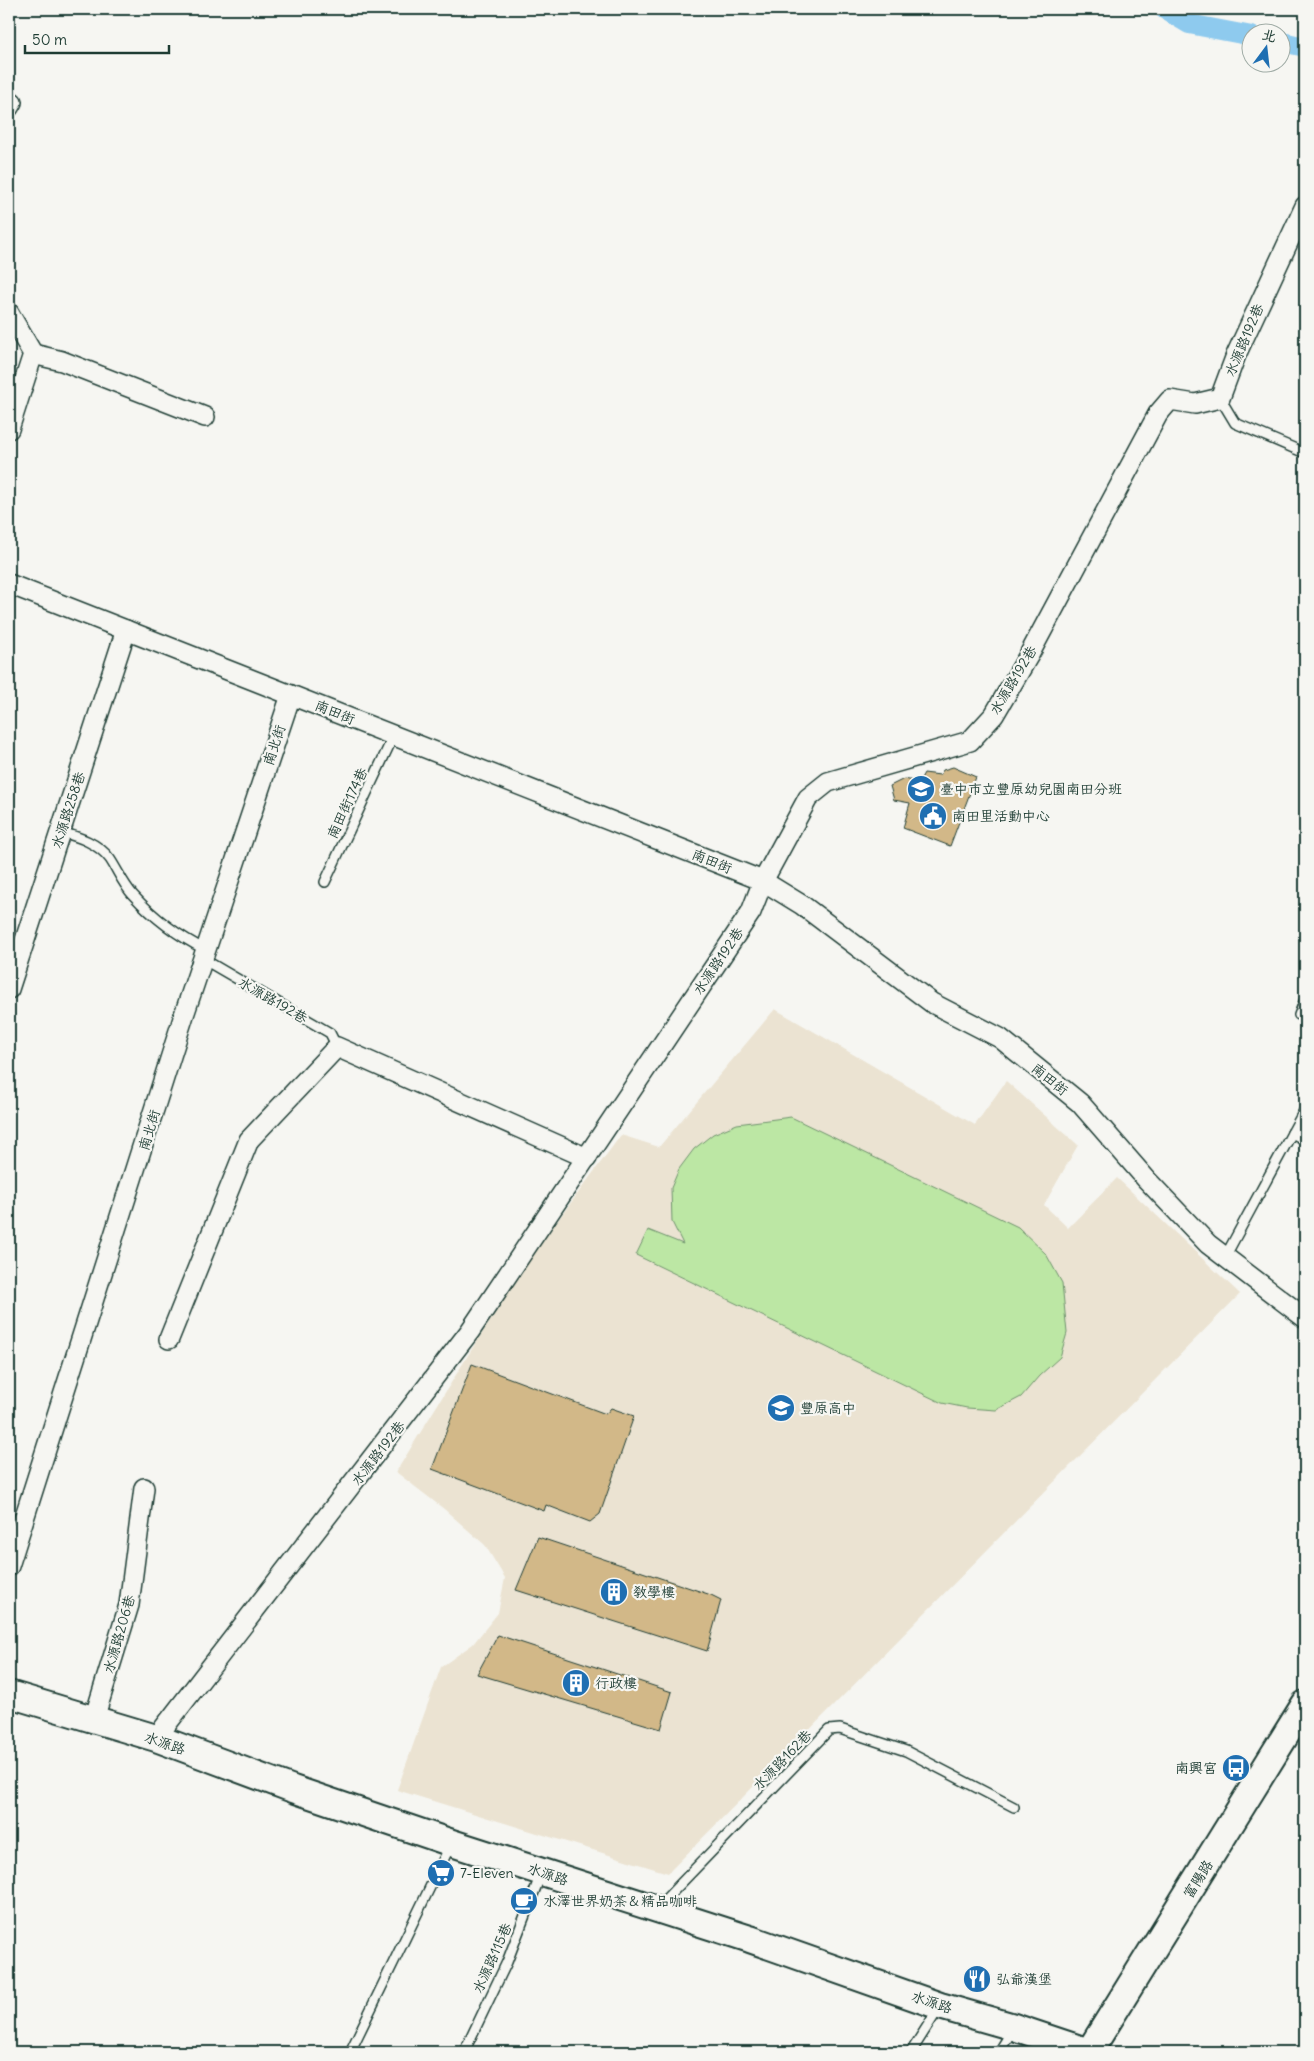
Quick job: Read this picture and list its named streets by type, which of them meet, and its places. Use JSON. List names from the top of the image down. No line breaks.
{"streets":{"street":["水源路192巷","南田街","南北街","水源路258巷","水源路206巷","水源路","富陽路"],"lane":["南田街174巷","水源路162巷","水源路115巷"]},"crossings":[["水源路192巷","南田街"],["水源路192巷","南北街"],["水源路192巷","水源路258巷"],["水源路192巷","水源路"],["南田街","南北街"],["南田街","南田街174巷"],["南田街","水源路258巷"],["水源路206巷","水源路"],["水源路","水源路162巷"],["水源路","富陽路"],["水源路","水源路115巷"]],"places":{"school or university":["臺中市立豐原幼兒園南田分班","豐原高中"],"public building":["南田里活動中心"],"building":["教學樓","行政樓"],"bus stop":["南興宮"],"supermarket":["7-Eleven"],"cafe":["水澤世界奶茶＆精品咖啡"],"restaurant":["弘爺漢堡"]},"scale_bar":"50 m","north":"top"}
